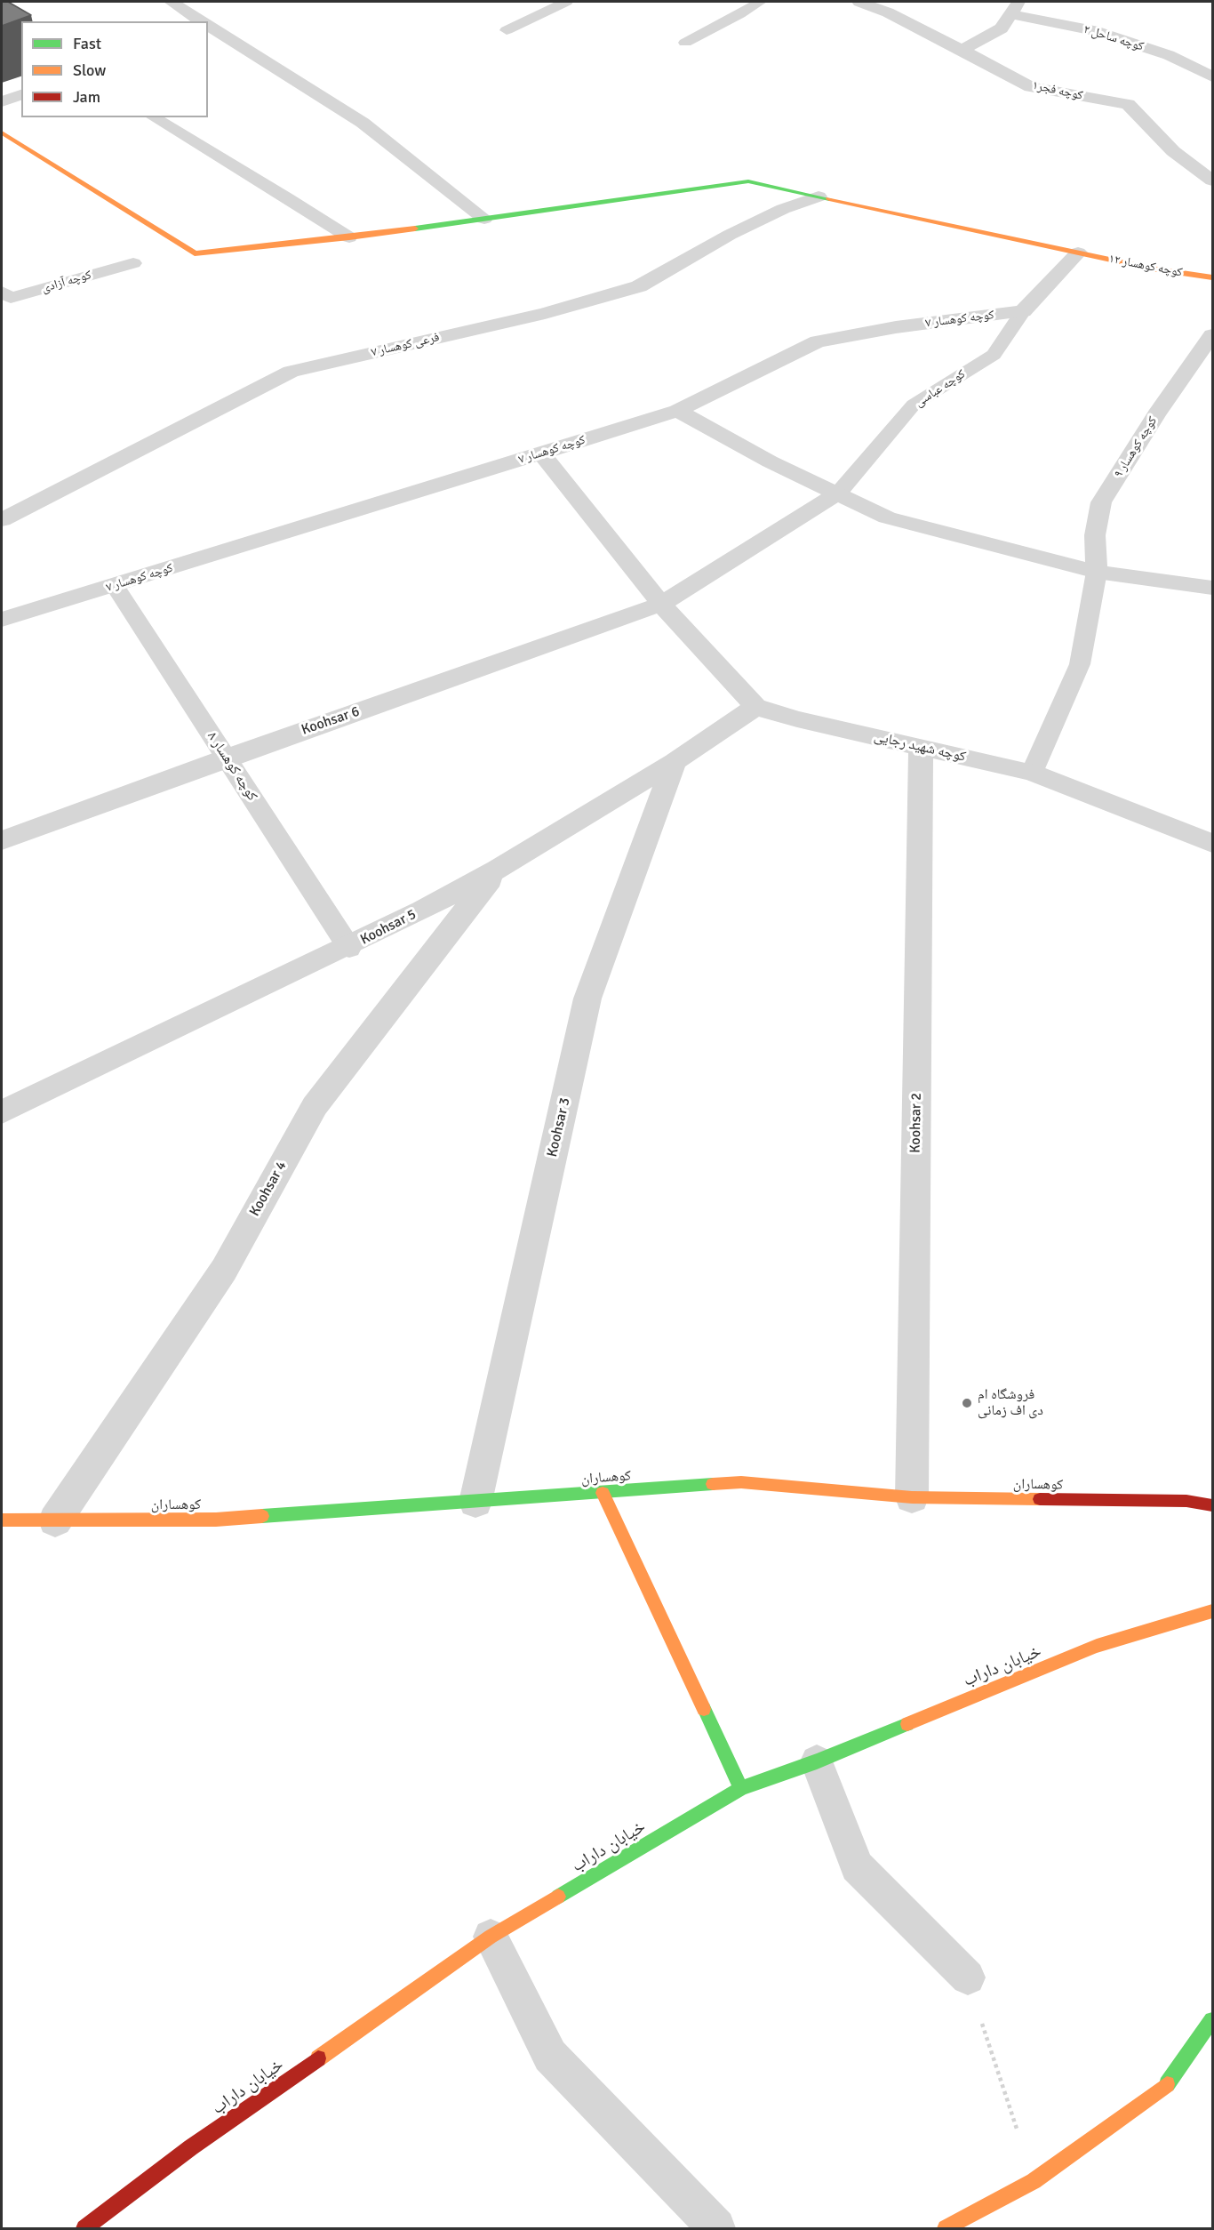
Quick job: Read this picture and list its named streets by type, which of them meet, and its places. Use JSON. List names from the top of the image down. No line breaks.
{"streets":{"street":["کوچه ساحل ۲","کوچه فجر۱","کوچه کوهسار ۱۲","کوچه کوهسار ۷","فرعی کوهسار ۷","کوچه کوهسار ۹","Koohsar 6","کوچه شهید رجایی","Koohsar 5","Koohsar 2","Koohsar 3","Koohsar 4","کوهساران","خیابان داراب"],"lane":["کوچه آزادی","کوچه عباسی","کوچه کوهسار ۸"]},"crossings":[["کوچه کوهسار ۱۲","فرعی کوهسار ۷"],["کوچه کوهسار ۷","کوچه عباسی"],["کوچه کوهسار ۷","کوچه کوهسار ۸"],["کوچه عباسی","Koohsar 6"],["Koohsar 6","کوچه کوهسار ۸"],["کوچه شهید رجایی","Koohsar 5"],["کوچه شهید رجایی","Koohsar 2"],["کوچه کوهسار ۸","Koohsar 5"],["Koohsar 5","Koohsar 3"],["Koohsar 5","Koohsar 4"],["Koohsar 2","کوهساران"],["Koohsar 3","کوهساران"],["Koohsar 4","کوهساران"]],"places":["فروشگاه ام دی اف زمانی"],"legend":["Fast","Slow","Jam"]}
